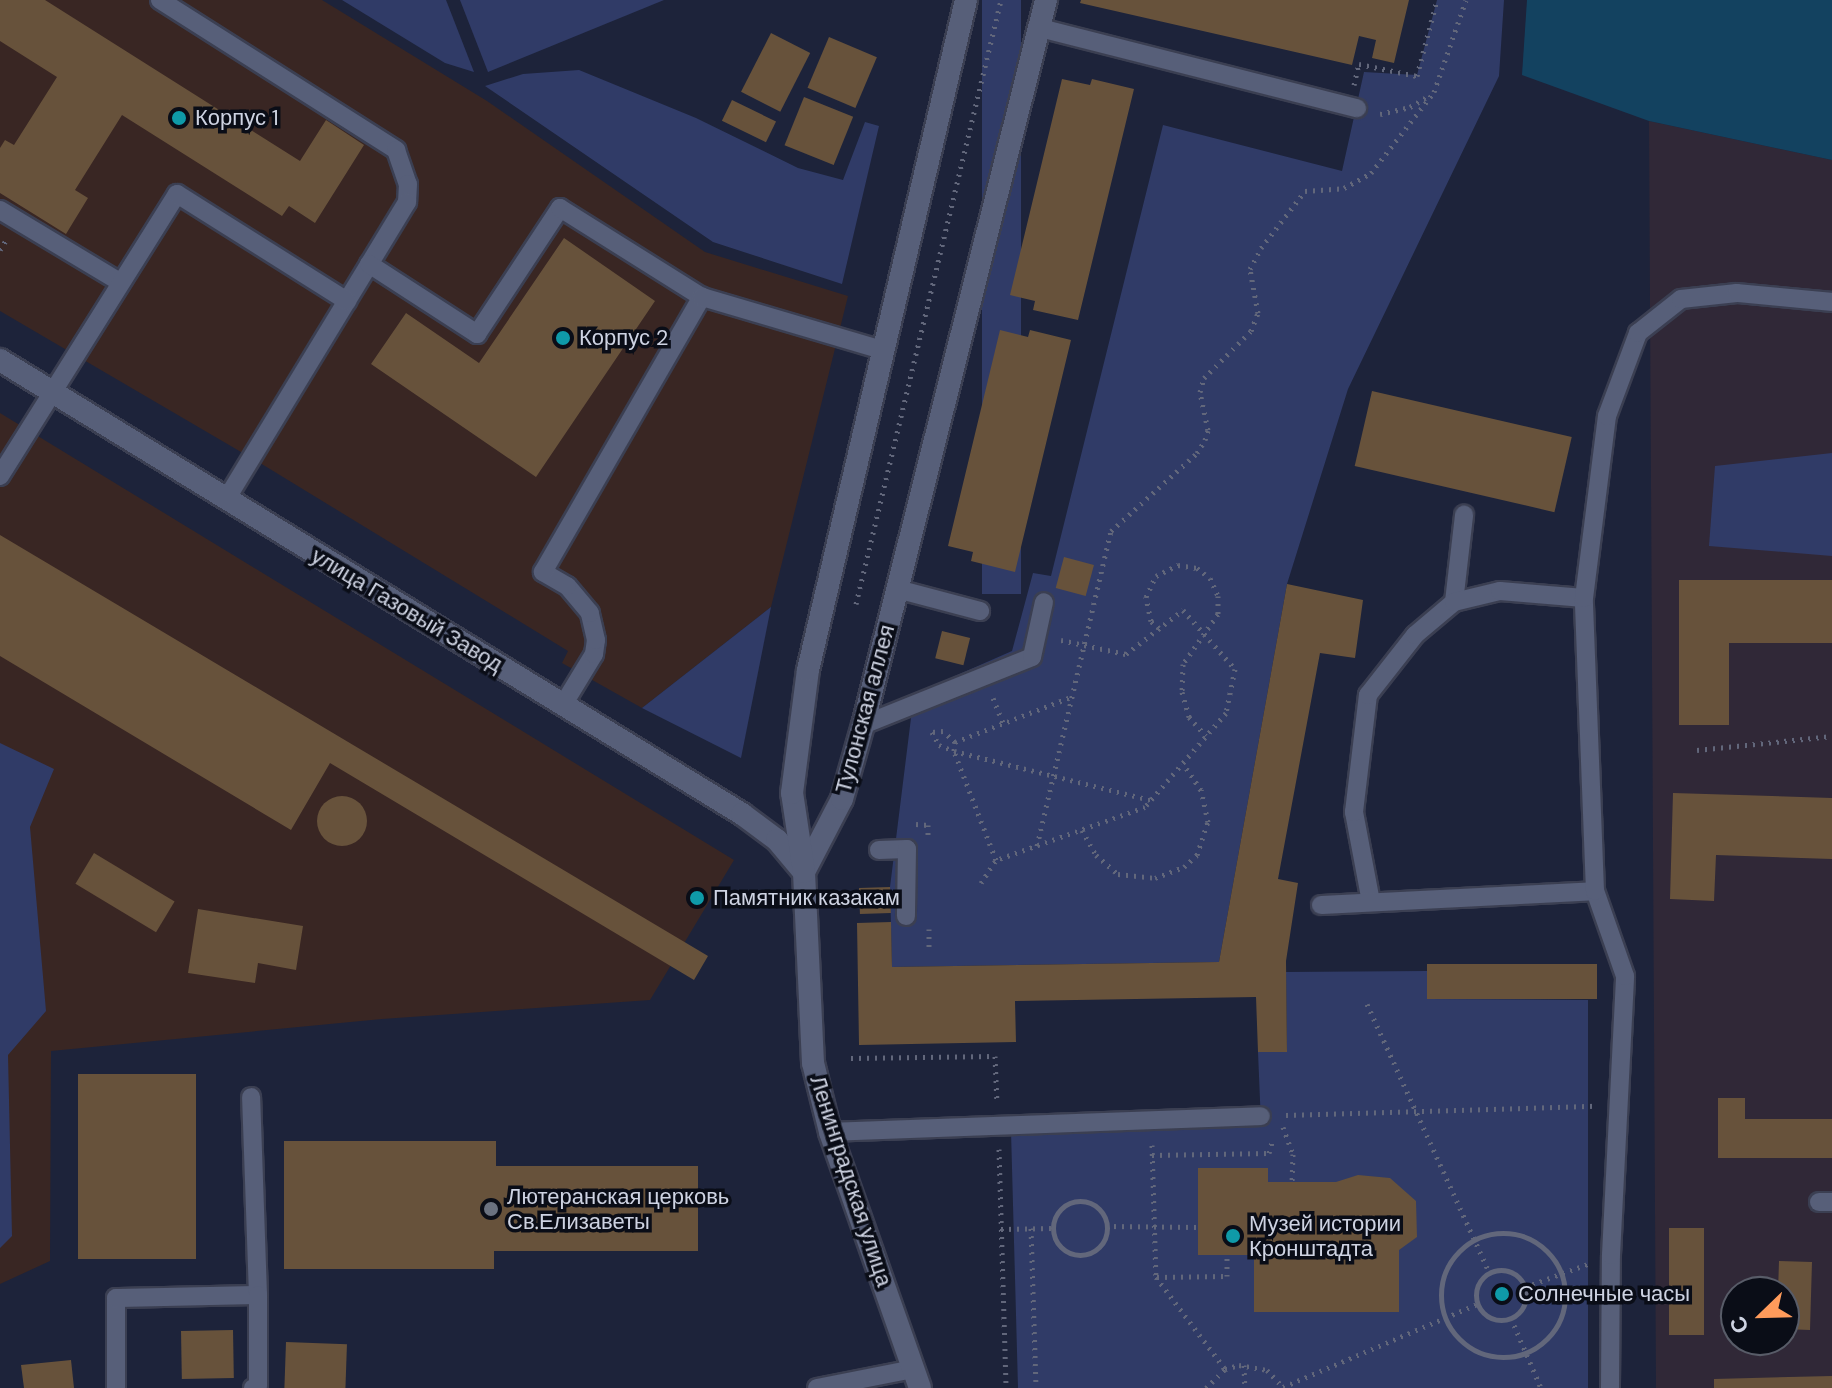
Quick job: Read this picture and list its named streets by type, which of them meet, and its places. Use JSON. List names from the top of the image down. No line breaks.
{"streets":{"street":["улица Газовый Завод","Тулонская аллея","Ленинградская улица"]},"crossings":[["улица Газовый Завод","Тулонская аллея"],["улица Газовый Завод","Ленинградская улица"],["Тулонская аллея","Ленинградская улица"]],"places":["Корпус 1","Корпус 2","Памятник казакам","Лютеранская церковь Св.Елизаветы","Музей истории Кронштадта","Солнечные часы"],"north":"bottom left"}
